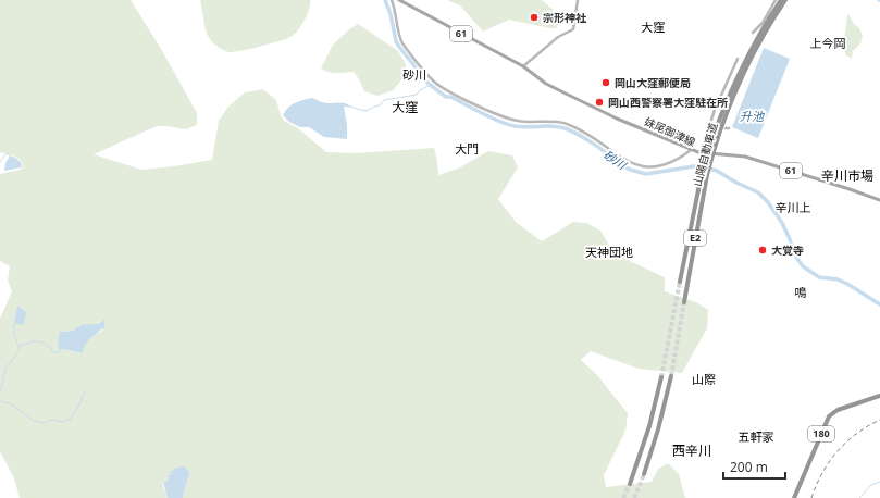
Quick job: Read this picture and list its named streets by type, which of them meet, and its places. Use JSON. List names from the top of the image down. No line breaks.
{"streets":{"highway":["山陽自動車道","E2","180"],"main road":["61","妹尾御津線"]},"districts":["大窪","上今岡","砂川","大窪","大門","辛川市場","辛川上","天神団地","鳴","山際","五軒家","西辛川"],"water":["升池","砂川"],"places":["宗形神社","岡山大窪郵便局","岡山西警察署大窪駐在所","大覚寺"],"scale_bar":"200 m"}
